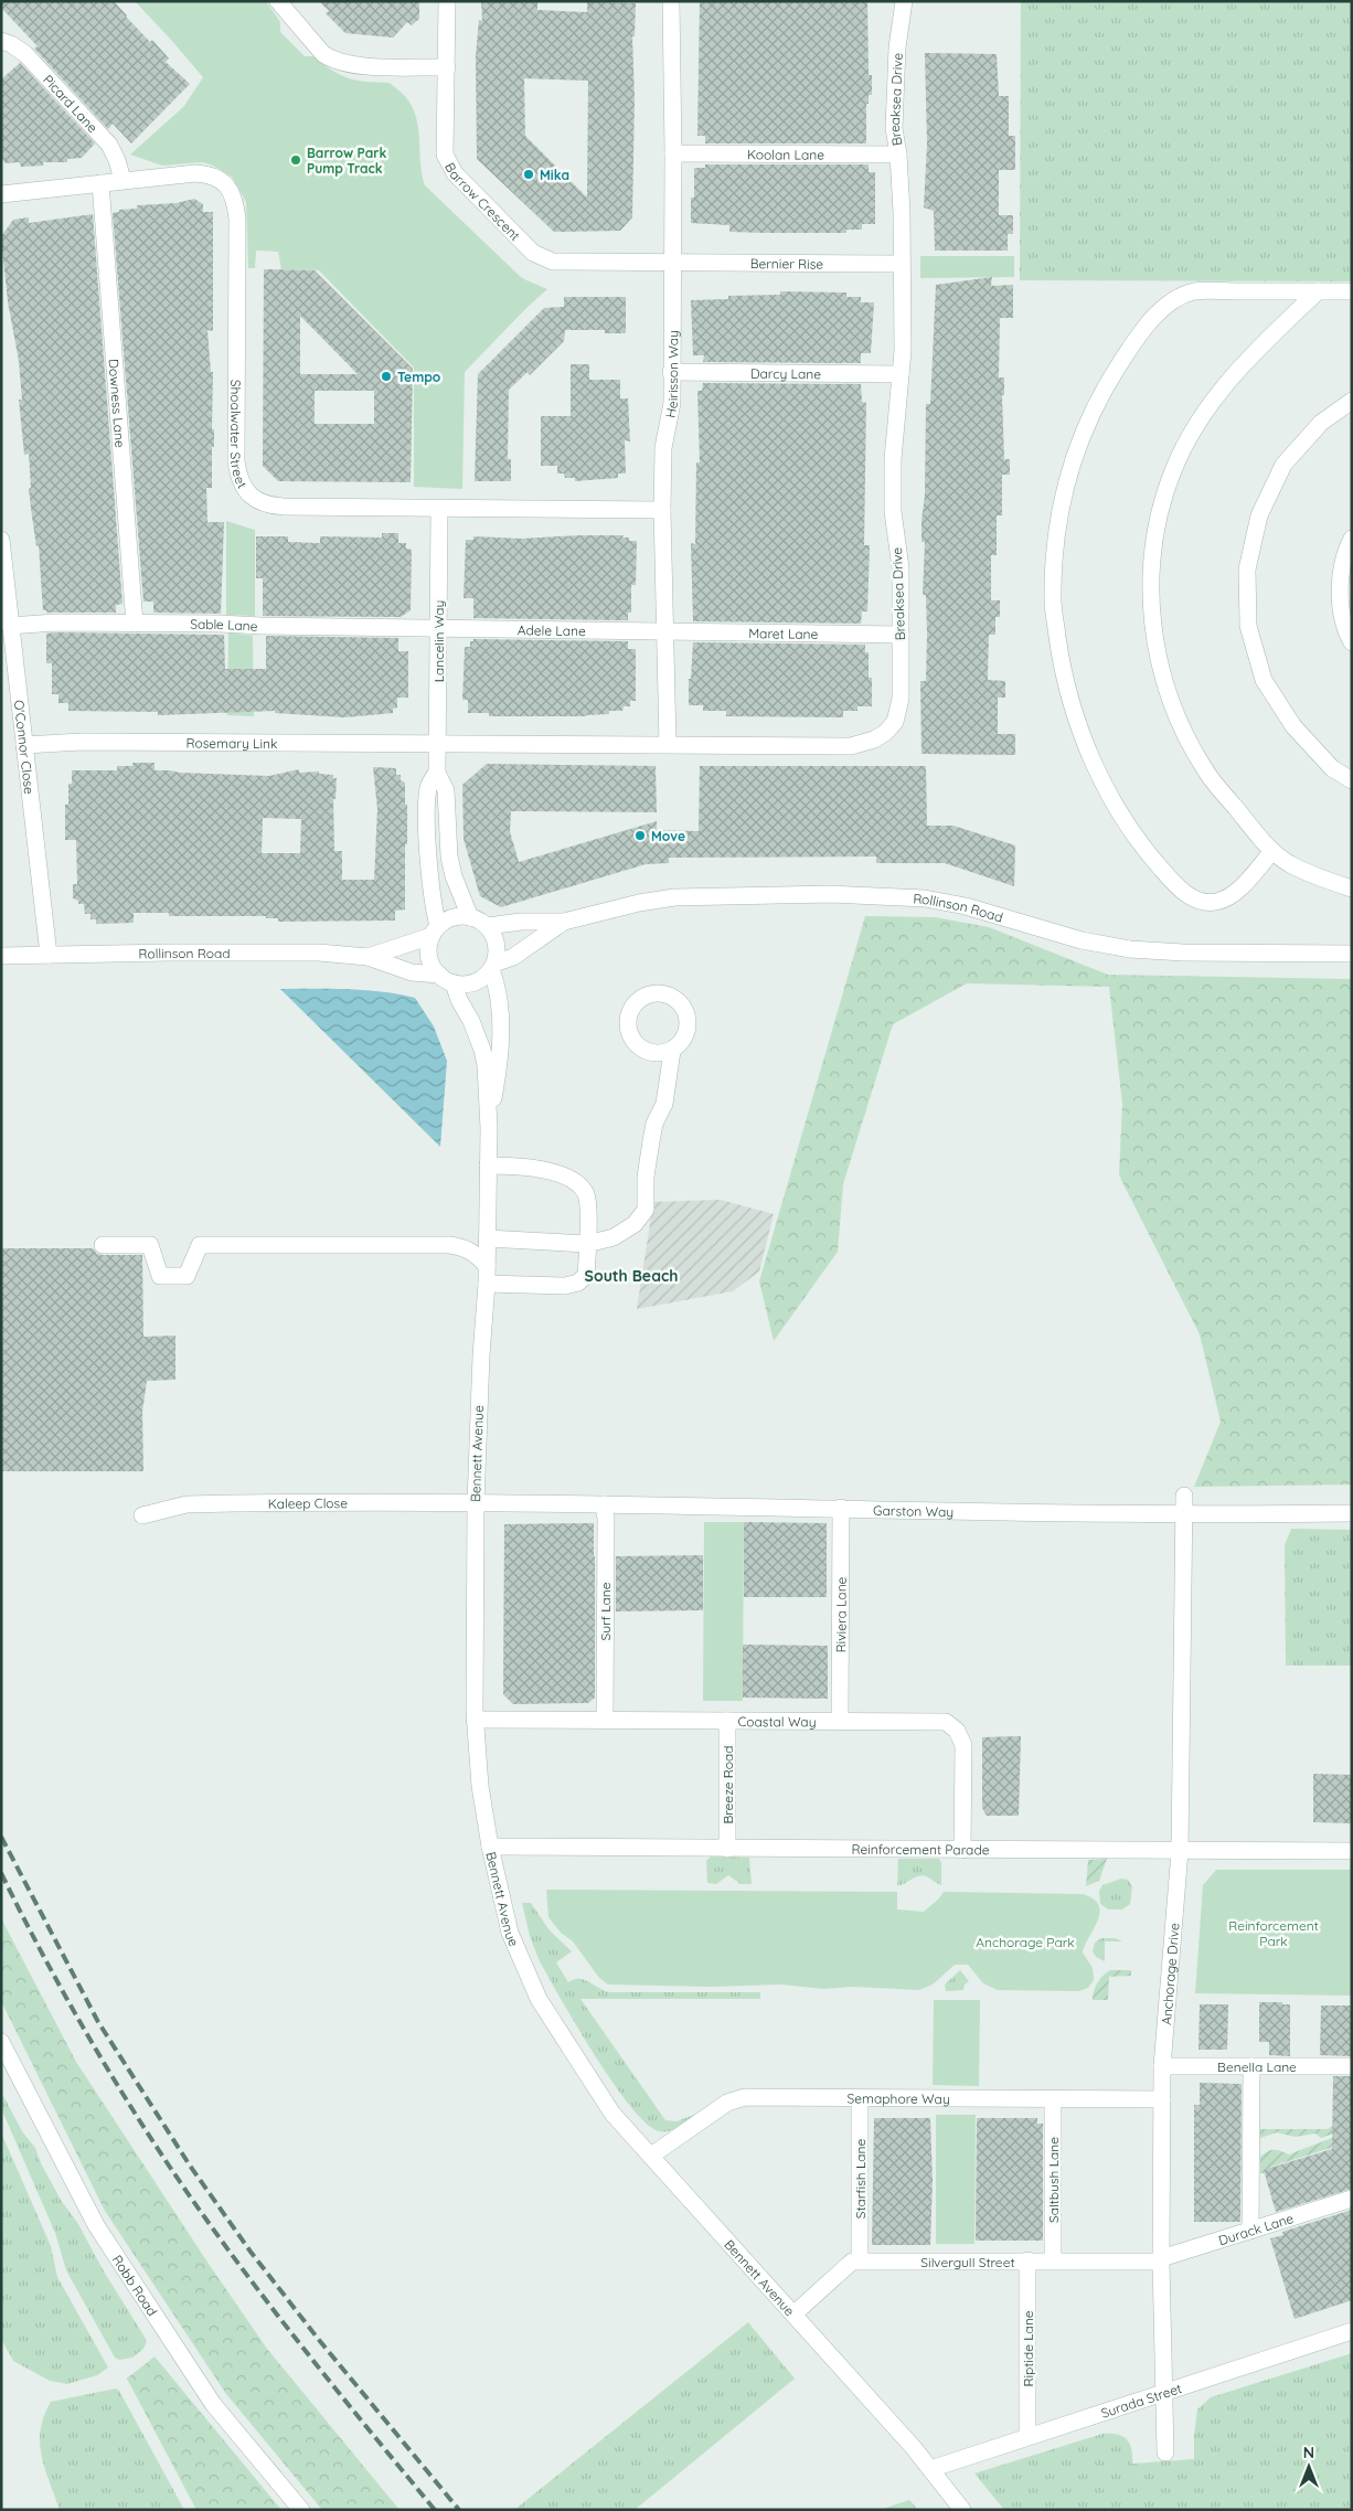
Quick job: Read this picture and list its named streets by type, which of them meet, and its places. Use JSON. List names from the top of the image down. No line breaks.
{"streets":{"street":["Breaksea Drive","Picard Lane","Koolan Lane","Barrow Crescent","Bernier Rise","Darcy Lane","Heirisson Way","Downess Lane","Shoalwater Street","Sable Lane","Adele Lane","Maret Lane","Lancelin Way","Rosemary Link","O'Connor Close","Rollinson Road","Bennett Avenue","Kaleep Close","Garston Way","Surf Lane","Riviera Lane","Coastal Way","Breeze Road","Reinforcement Parade","Anchorage Drive","Benella Lane","Semaphore Way","Starfish Lane","Saltbush Lane","Durack Lane","Silvergull Street","Robb Road","Riptide Lane","Surada Street"]},"crossings":[["Breaksea Drive","Koolan Lane"],["Breaksea Drive","Bernier Rise"],["Breaksea Drive","Darcy Lane"],["Breaksea Drive","Heirisson Way"],["Breaksea Drive","Maret Lane"],["Breaksea Drive","Lancelin Way"],["Breaksea Drive","Rosemary Link"],["Picard Lane","Shoalwater Street"],["Koolan Lane","Heirisson Way"],["Barrow Crescent","Bernier Rise"],["Barrow Crescent","Heirisson Way"],["Bernier Rise","Heirisson Way"],["Darcy Lane","Heirisson Way"],["Heirisson Way","Shoalwater Street"],["Heirisson Way","Adele Lane"],["Heirisson Way","Maret Lane"],["Downess Lane","Shoalwater Street"],["Downess Lane","Sable Lane"],["Shoalwater Street","Lancelin Way"],["Sable Lane","Adele Lane"],["Sable Lane","Lancelin Way"],["Sable Lane","O'Connor Close"],["Adele Lane","Maret Lane"],["Adele Lane","Lancelin Way"],["Lancelin Way","Rosemary Link"],["Lancelin Way","Rollinson Road"],["Lancelin Way","Bennett Avenue"],["Rosemary Link","O'Connor Close"],["O'Connor Close","Rollinson Road"],["Rollinson Road","Bennett Avenue"],["Bennett Avenue","Kaleep Close"],["Bennett Avenue","Garston Way"],["Bennett Avenue","Coastal Way"],["Bennett Avenue","Reinforcement Parade"],["Bennett Avenue","Semaphore Way"],["Bennett Avenue","Surada Street"],["Kaleep Close","Garston Way"],["Garston Way","Surf Lane"],["Garston Way","Riviera Lane"],["Garston Way","Anchorage Drive"],["Surf Lane","Coastal Way"],["Riviera Lane","Coastal Way"],["Coastal Way","Breeze Road"],["Coastal Way","Reinforcement Parade"],["Breeze Road","Reinforcement Parade"],["Reinforcement Parade","Anchorage Drive"],["Anchorage Drive","Benella Lane"],["Anchorage Drive","Semaphore Way"],["Anchorage Drive","Durack Lane"],["Anchorage Drive","Silvergull Street"],["Anchorage Drive","Surada Street"],["Semaphore Way","Starfish Lane"],["Semaphore Way","Saltbush Lane"],["Starfish Lane","Silvergull Street"],["Saltbush Lane","Silvergull Street"],["Durack Lane","Silvergull Street"],["Silvergull Street","Riptide Lane"],["Riptide Lane","Surada Street"]],"districts":["South Beach"],"parks":["Reinforcement Park","Anchorage Park"],"places":["Barrow Park Pump Track","Mika","Tempo","Move"],"north":"top"}
